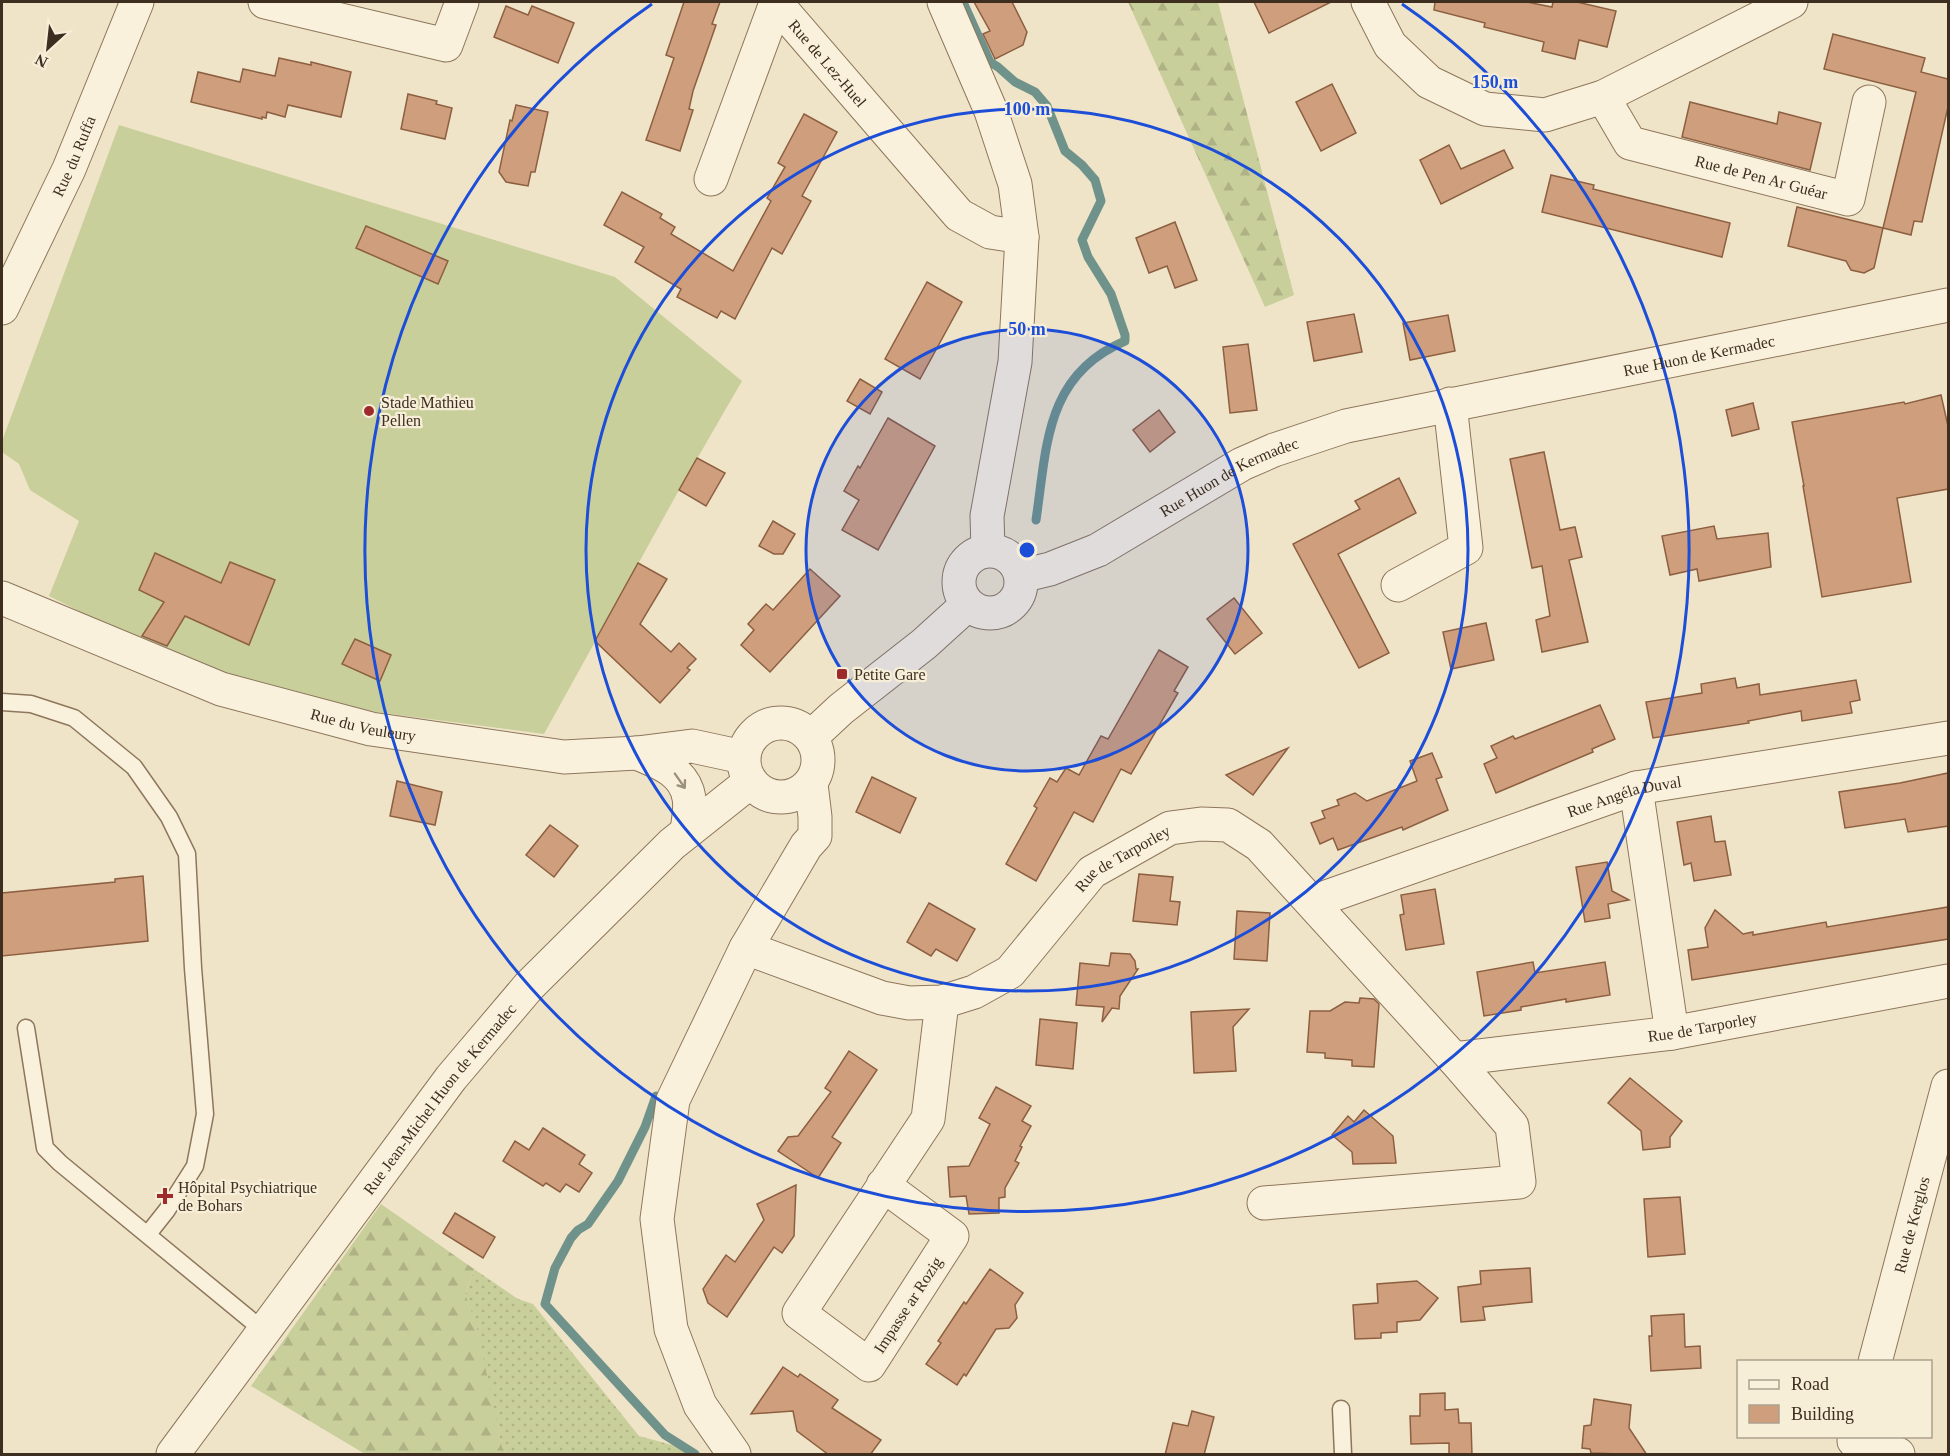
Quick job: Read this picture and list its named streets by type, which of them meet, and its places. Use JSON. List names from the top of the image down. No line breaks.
{"streets":{"street":["Rue de Lez-Huel","Rue du Ruffa","Rue de Pen Ar Guéar","Rue Huon de Kermadec","Rue du Veuleury","Rue Angéla Duval","Rue de Tarporley","Rue Jean-Michel Huon de Kermadec","Rue de Kerglos","Impasse ar Rozig"]},"crossings":[["Rue du Veuleury","Rue Jean-Michel Huon de Kermadec"],["Rue Angéla Duval","Rue de Tarporley"],["Rue de Tarporley","Impasse ar Rozig"]],"places":{"other":["Stade Mathieu Pellen"],"transit":["Petite Gare"],"health":["Hôpital Psychiatrique de Bohars"]},"legend":["Road","Building"],"north":"bottom left","rings":["150 m","100 m","50 m"]}
